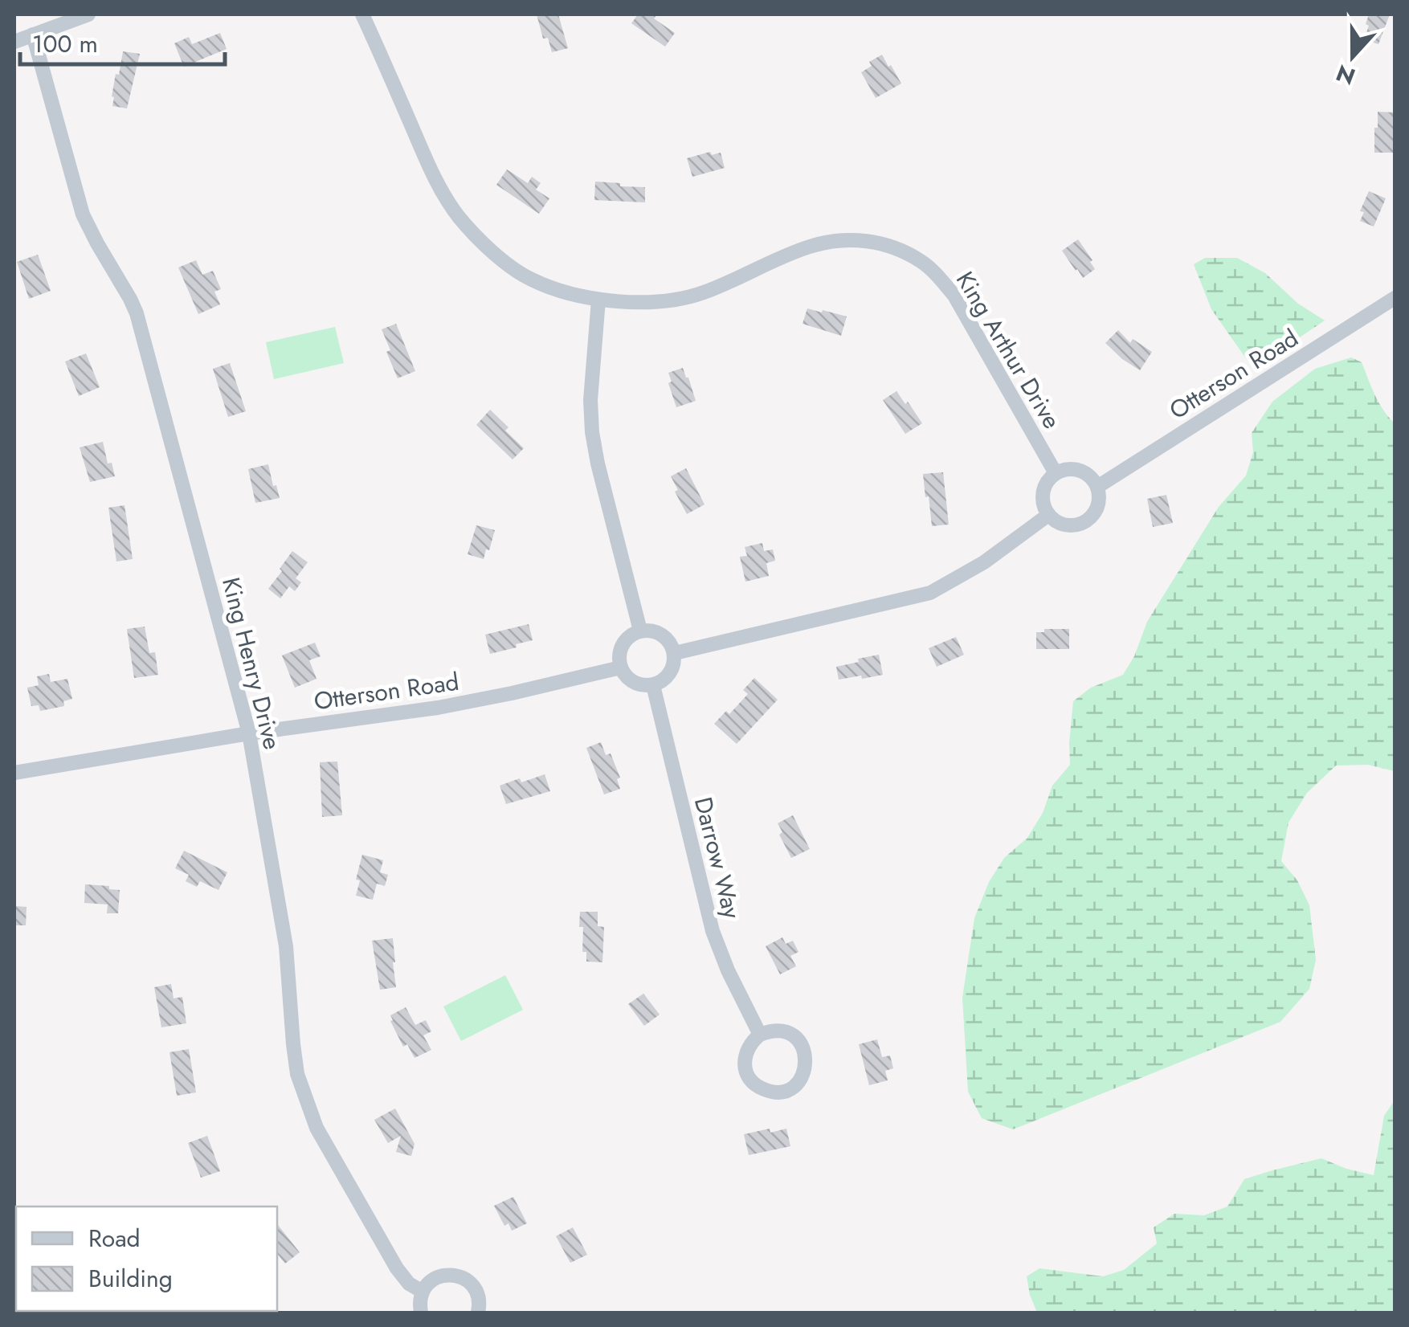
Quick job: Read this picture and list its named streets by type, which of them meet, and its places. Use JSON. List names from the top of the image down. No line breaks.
{"streets":{"street":["King Arthur Drive","Otterson Road","King Henry Drive","Darrow Way"]},"crossings":[["King Arthur Drive","Otterson Road"],["Otterson Road","King Henry Drive"],["Otterson Road","Darrow Way"]],"legend":["Road","Building"],"scale_bar":"100 m","north":"bottom"}
